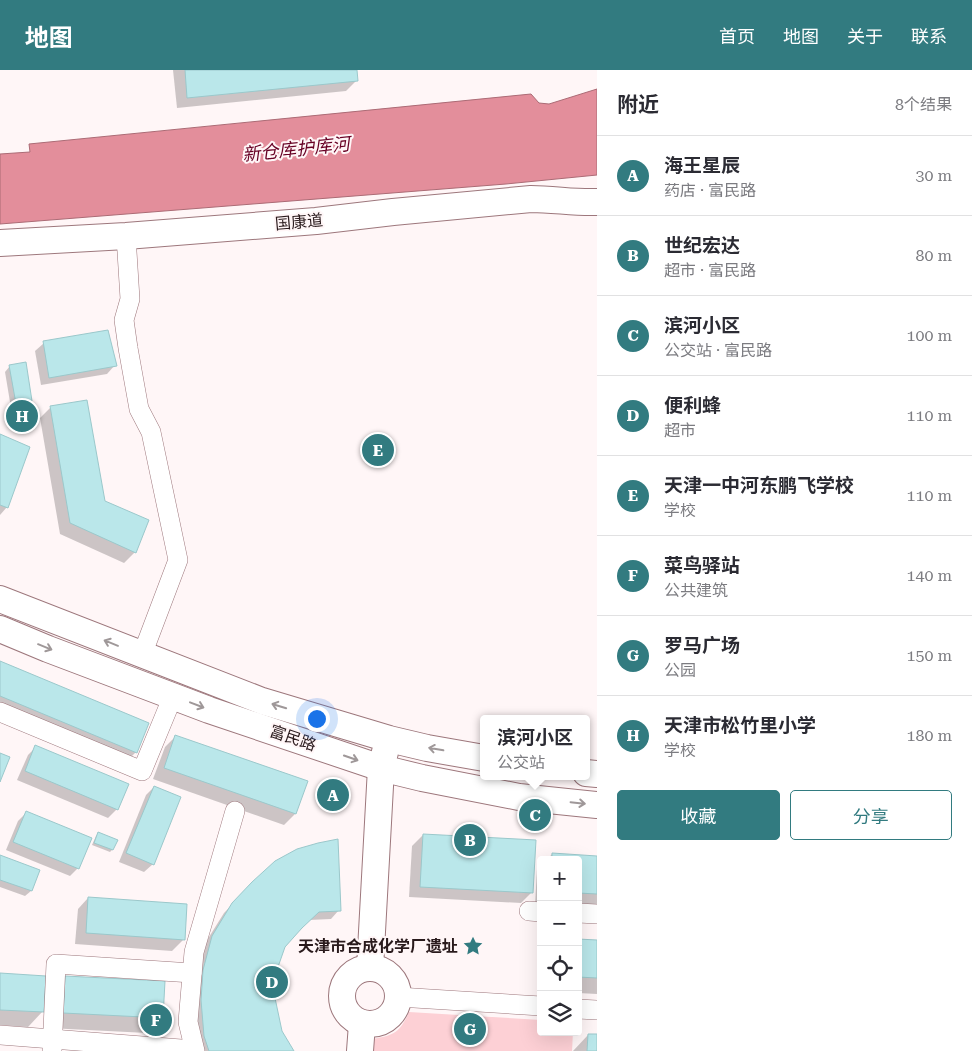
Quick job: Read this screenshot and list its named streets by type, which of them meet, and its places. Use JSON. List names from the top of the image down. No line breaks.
{"streets":{"main road":["国康道","富民路"]},"water":["新仓库护库河"],"places":{"place":["天津市合成化学厂遗址"]},"page":{"header":"地图","nav":["首页","地图","关于","联系"],"heading":["附近","8个结果"],"list":[{"mark":"A","name":"海王星辰","note":"药店 · 富民路","value":"30 m"},{"mark":"B","name":"世纪宏达","note":"超市 · 富民路","value":"80 m"},{"mark":"C","name":"滨河小区","note":"公交站 · 富民路","value":"100 m"},{"mark":"D","name":"便利蜂","note":"超市","value":"110 m"},{"mark":"E","name":"天津一中河东鹏飞学校","note":"学校","value":"110 m"},{"mark":"F","name":"菜鸟驿站","note":"公共建筑","value":"140 m"},{"mark":"G","name":"罗马广场","note":"公园","value":"150 m"},{"mark":"H","name":"天津市松竹里小学","note":"学校","value":"180 m"}],"pins":["H","E","A","C","B","D","F","G"],"popup":["滨河小区","公交站"],"buttons":["收藏","分享"],"map_buttons":["+","−"]}}
